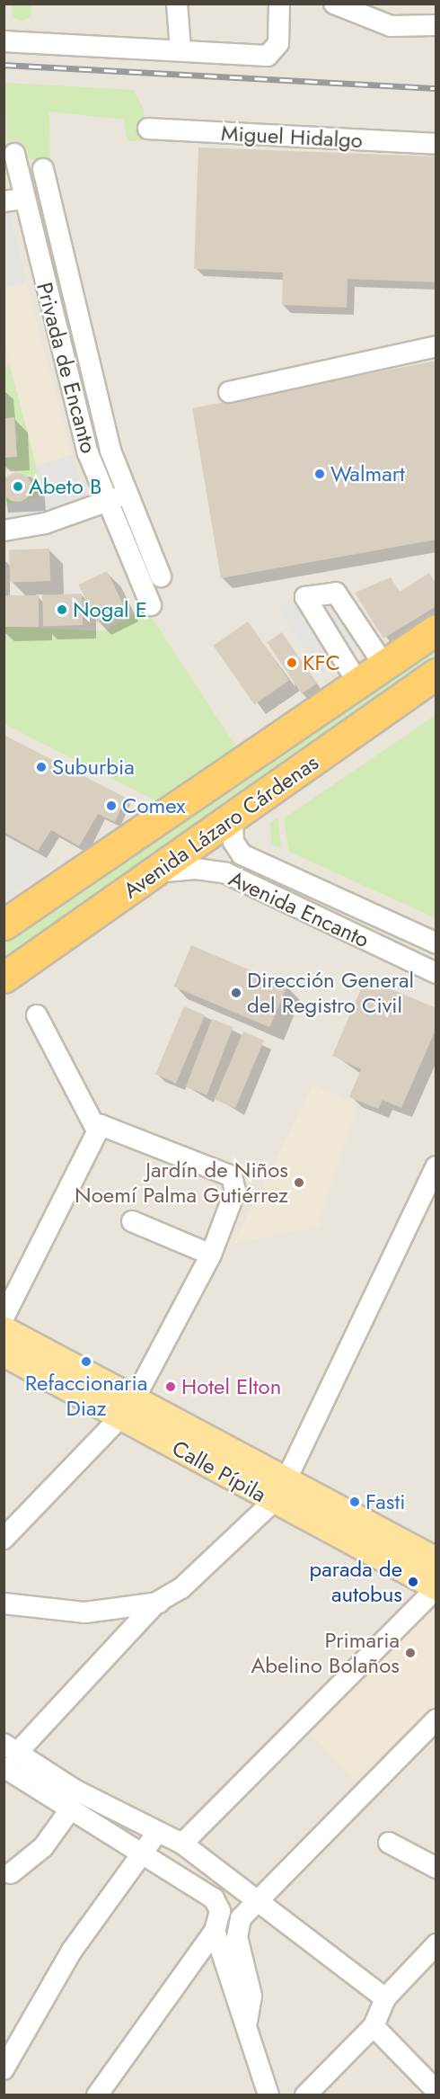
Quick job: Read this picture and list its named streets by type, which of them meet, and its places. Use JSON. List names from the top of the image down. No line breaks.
{"streets":{"highway":["Avenida Lázaro Cárdenas"],"main road":["Calle Pípila"],"street":["Miguel Hidalgo","Privada de Encanto","Avenida Encanto"]},"crossings":[["Avenida Lázaro Cárdenas","Avenida Encanto"]],"places":["Walmart","Abeto B","Nogal E","KFC","Suburbia","Comex","Dirección General del Registro Civil","Jardín de Niños Noemí Palma Gutiérrez","Refaccionaria Diaz","Hotel Elton","Fasti","parada de autobus","Primaria Abelino Bolaños"]}
